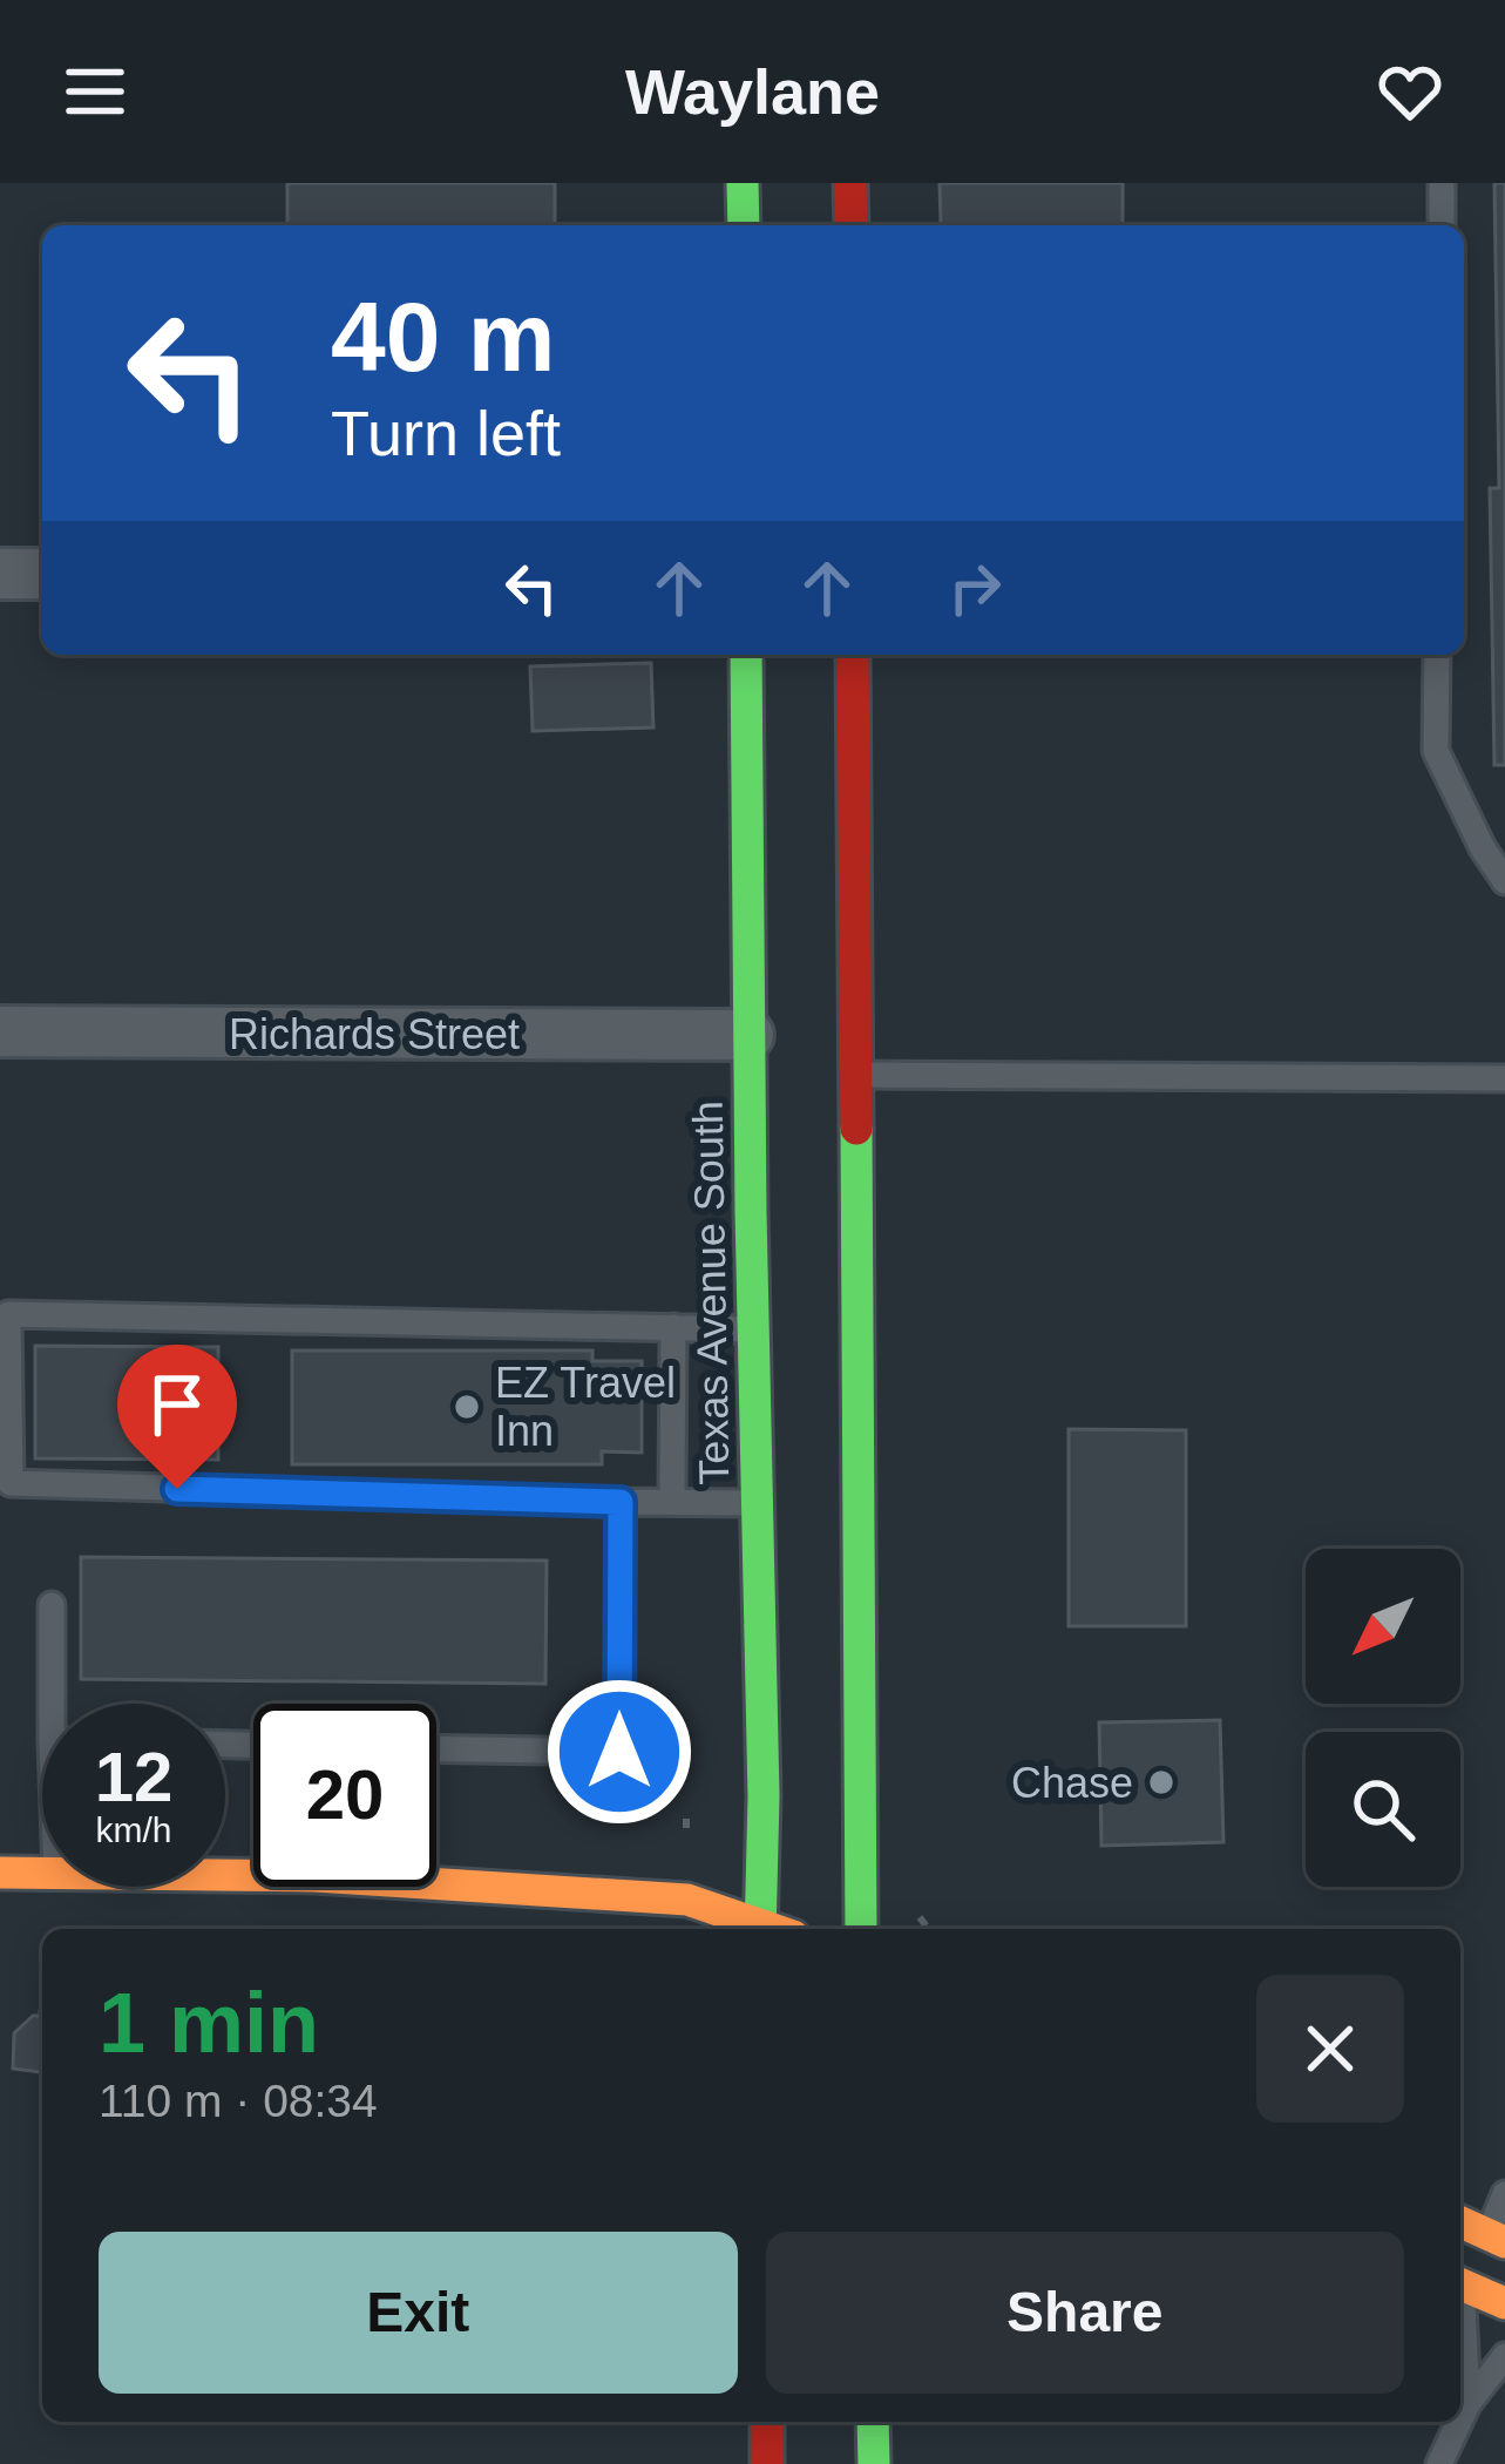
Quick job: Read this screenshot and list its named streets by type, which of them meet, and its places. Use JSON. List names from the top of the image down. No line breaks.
{"streets":{"main road":["Texas Avenue South"],"street":["Richards Street"]},"crossings":[["Richards Street","Texas Avenue South"]],"places":["EZ Travel Inn","Chase"],"north":"bottom left","page":{"header":"Waylane","turn":["40 m","Turn left"],"speed":"12 km/h","limit":"20","heading":["1 min","110 m · 08:34"],"buttons":["Exit","Share"]}}
